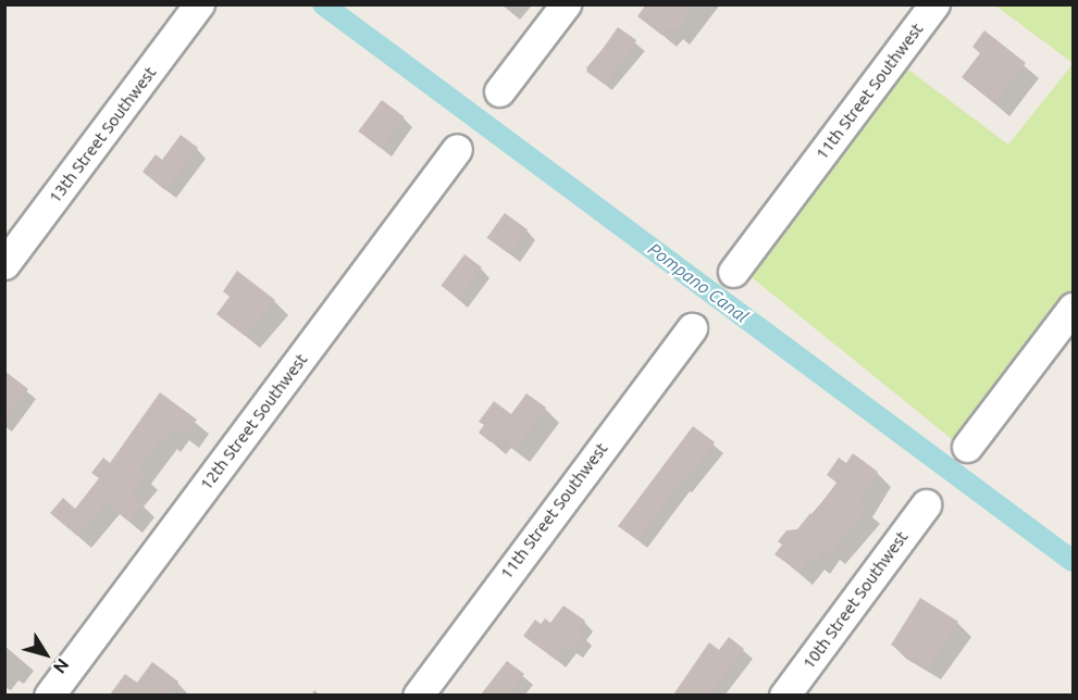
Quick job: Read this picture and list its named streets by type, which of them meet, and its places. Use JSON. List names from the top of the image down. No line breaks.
{"streets":{"street":["11th Street Southwest","13th Street Southwest","12th Street Southwest","10th Street Southwest"]},"water":["Pompano Canal"],"north":"bottom right"}
